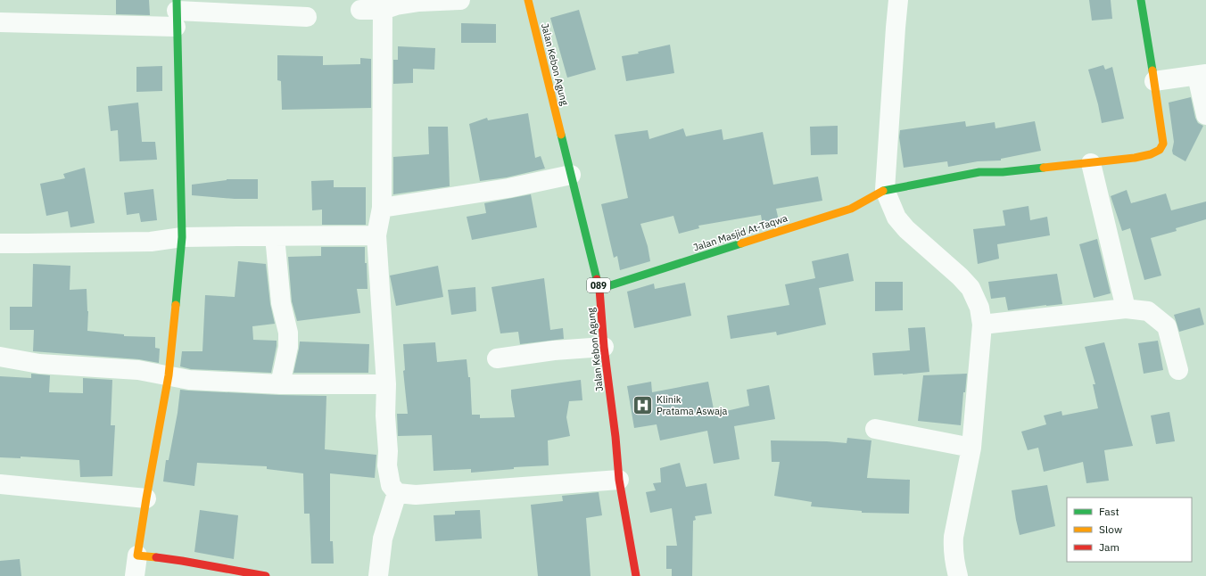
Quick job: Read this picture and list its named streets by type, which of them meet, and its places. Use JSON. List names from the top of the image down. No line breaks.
{"streets":{"street":["Jalan Kebon Agung","Jalan Masjid At-Taqwa","089"]},"crossings":[["Jalan Kebon Agung","Jalan Masjid At-Taqwa"]],"places":{"hospital":["Klinik Pratama Aswaja"]},"legend":["Fast","Slow","Jam"]}
